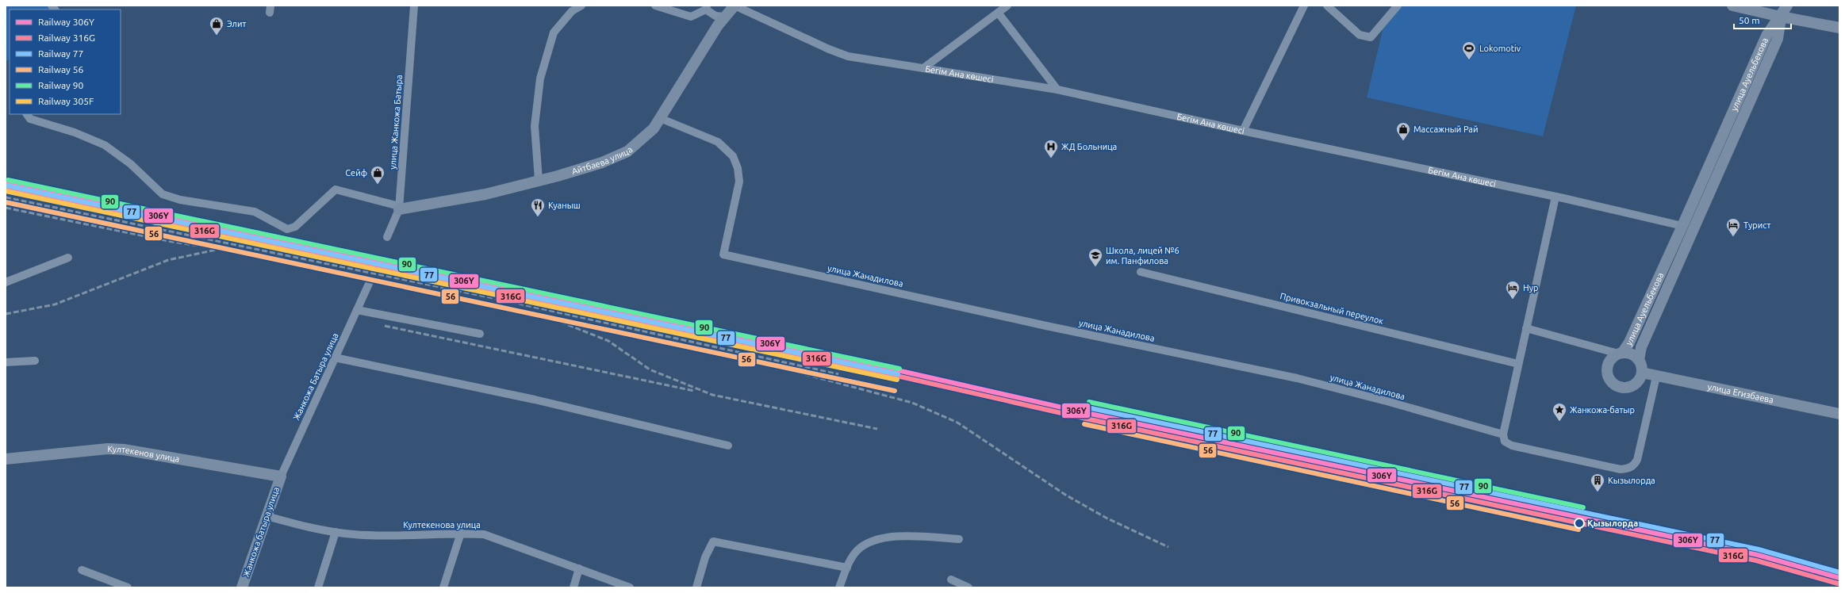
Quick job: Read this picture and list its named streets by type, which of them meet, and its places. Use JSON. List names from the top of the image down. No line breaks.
{"streets":{"street":["Бегім Ана көшесі","улица Ауельбекова","улица Жанкожа Батыра","Айтбаева улица","улица Жанадилова","Привокзальный переулок","Жанкожа Батыра улица","улица Егизбаева","Култекенов улица","Култекенова улица","Жанкожа батыра улица"]},"crossings":[["Бегім Ана көшесі","улица Ауельбекова"],["Бегім Ана көшесі","Айтбаева улица"],["улица Ауельбекова","улица Егизбаева"],["улица Жанкожа Батыра","Айтбаева улица"],["Айтбаева улица","улица Жанадилова"],["Жанкожа Батыра улица","Култекенов улица"],["Жанкожа Батыра улица","Жанкожа батыра улица"],["Култекенов улица","Жанкожа батыра улица"],["Култекенова улица","Жанкожа батыра улица"]],"places":{"shop":["Элит","Массажный Рай","Сейф"],"sports":["Lokomotiv"],"hospital":["ЖД Больница"],"restaurant":["Куаныш"],"hotel":["Турист","Нур"],"school or university":["Школа, лицей №6 им. Панфилова"],"place":["Жанкожа-батыр"],"building":["Кызылорда"],"other":["Қызылорда"]},"lines":["rail line 90","rail line 306Y","rail line 77","rail line 316G","rail line 305F","rail line 56"],"legend":["Railway 306Y","Railway 316G","Railway 77","Railway 56","Railway 90","Railway 305F"],"scale_bar":"50 m"}
